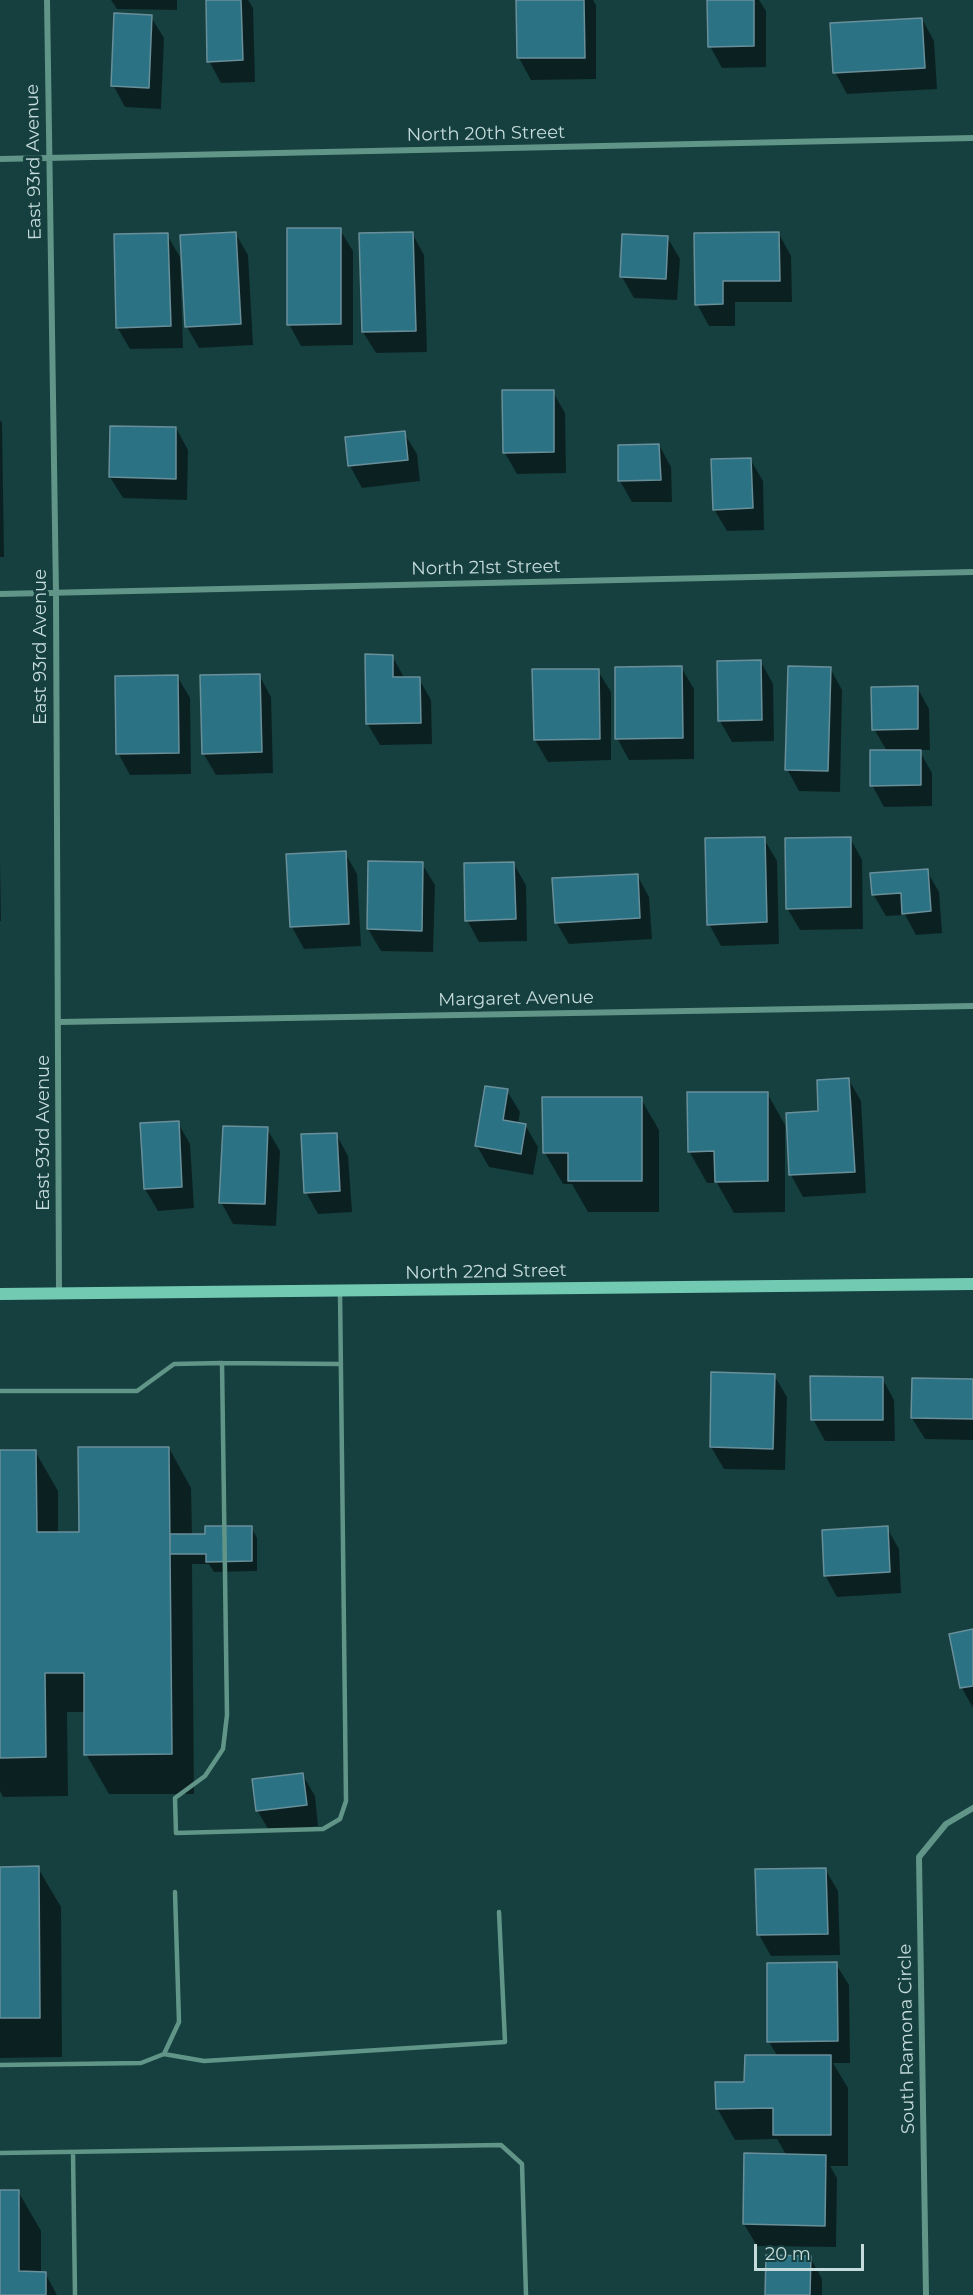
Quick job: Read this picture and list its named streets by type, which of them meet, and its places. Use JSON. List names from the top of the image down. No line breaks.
{"streets":{"street":["North 20th Street","East 93rd Avenue","North 21st Street","Margaret Avenue","North 22nd Street","South Ramona Circle"]},"crossings":[["North 20th Street","East 93rd Avenue"],["East 93rd Avenue","North 21st Street"],["East 93rd Avenue","Margaret Avenue"],["East 93rd Avenue","North 22nd Street"]],"scale_bar":"20 m"}
